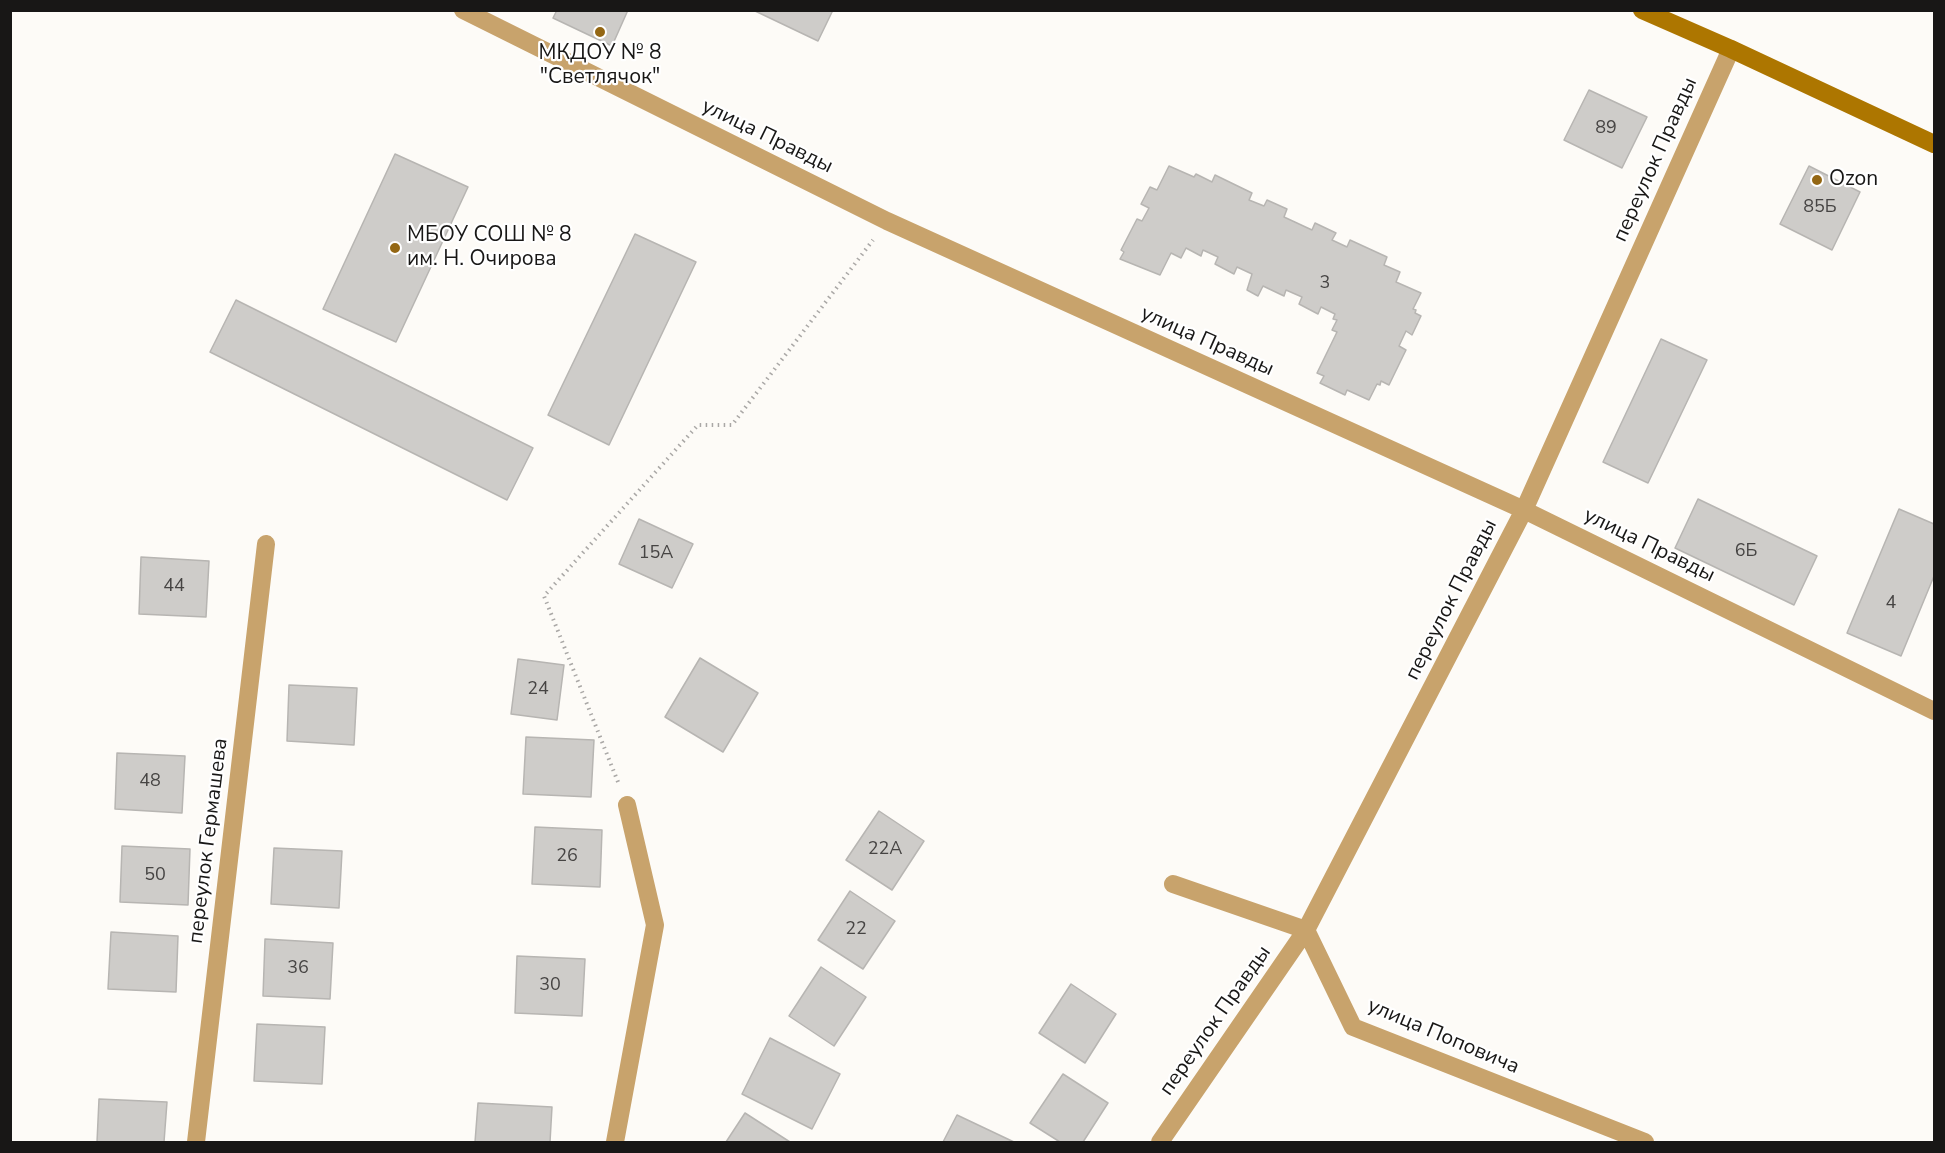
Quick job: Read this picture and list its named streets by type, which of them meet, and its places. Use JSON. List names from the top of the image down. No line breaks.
{"streets":{"street":["улица Правды","переулок Правды","переулок Гермашева","улица Поповича"]},"crossings":[["улица Правды","переулок Правды"],["переулок Правды","улица Поповича"]],"places":["МКДОУ № 8 \"Светлячок\"","Ozon","МБОУ СОШ № 8 им. Н. Очирова"],"house_numbers":["89","85Б","3","6Б","15А","44","4","24","48","22А","26","50","22","36","30"]}
